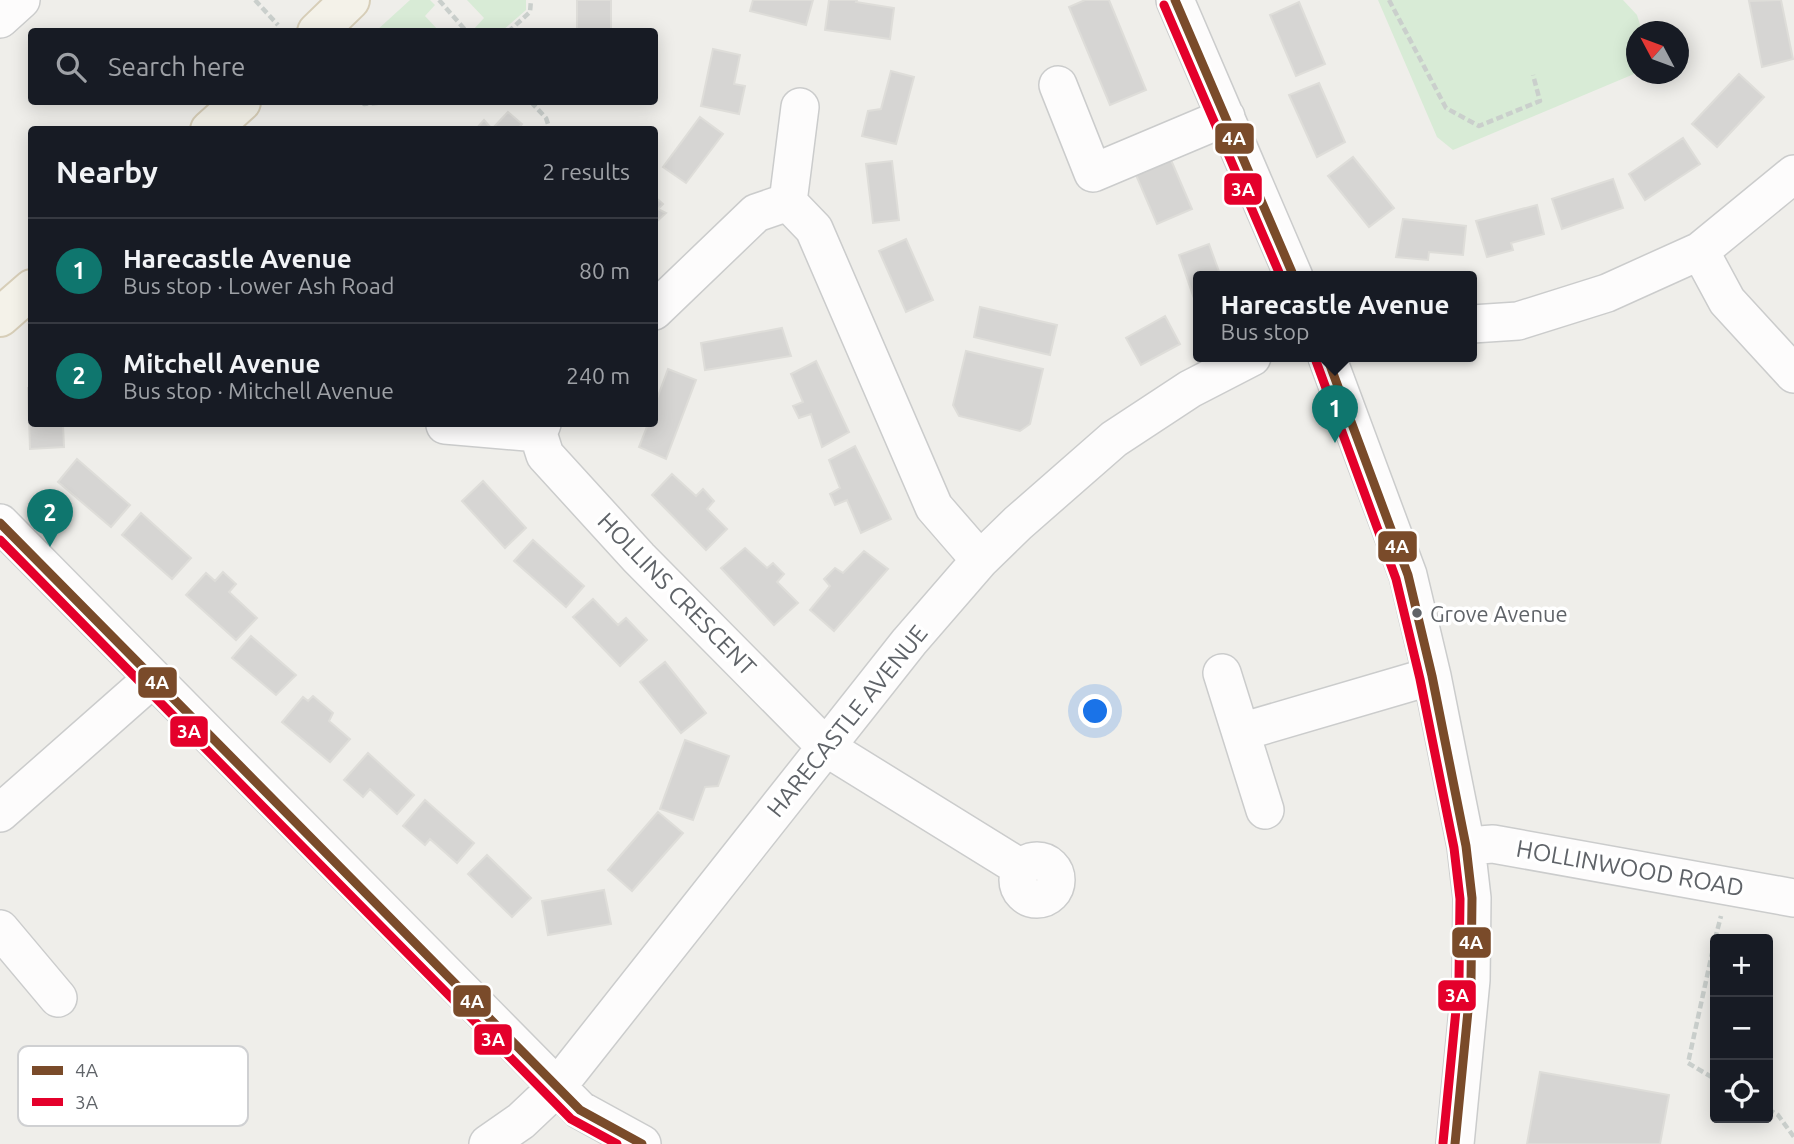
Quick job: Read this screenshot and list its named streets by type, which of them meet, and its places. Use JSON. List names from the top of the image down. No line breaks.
{"streets":{"street":["HOLLINS CRESCENT","HARECASTLE AVENUE","HOLLINWOOD ROAD"]},"crossings":[["HOLLINS CRESCENT","HARECASTLE AVENUE"]],"places":["Grove Avenue"],"lines":["transit line 4A","transit line 3A"],"legend":["4A","3A"],"north":"top left","page":{"search":"Search here","heading":["Nearby","2 results"],"list":[{"mark":"1","name":"Harecastle Avenue","note":"Bus stop · Lower Ash Road","value":"80 m"},{"mark":"2","name":"Mitchell Avenue","note":"Bus stop · Mitchell Avenue","value":"240 m"}],"popup":["Harecastle Avenue","Bus stop"],"pins":["1","2"],"map_buttons":["+","−"]}}
